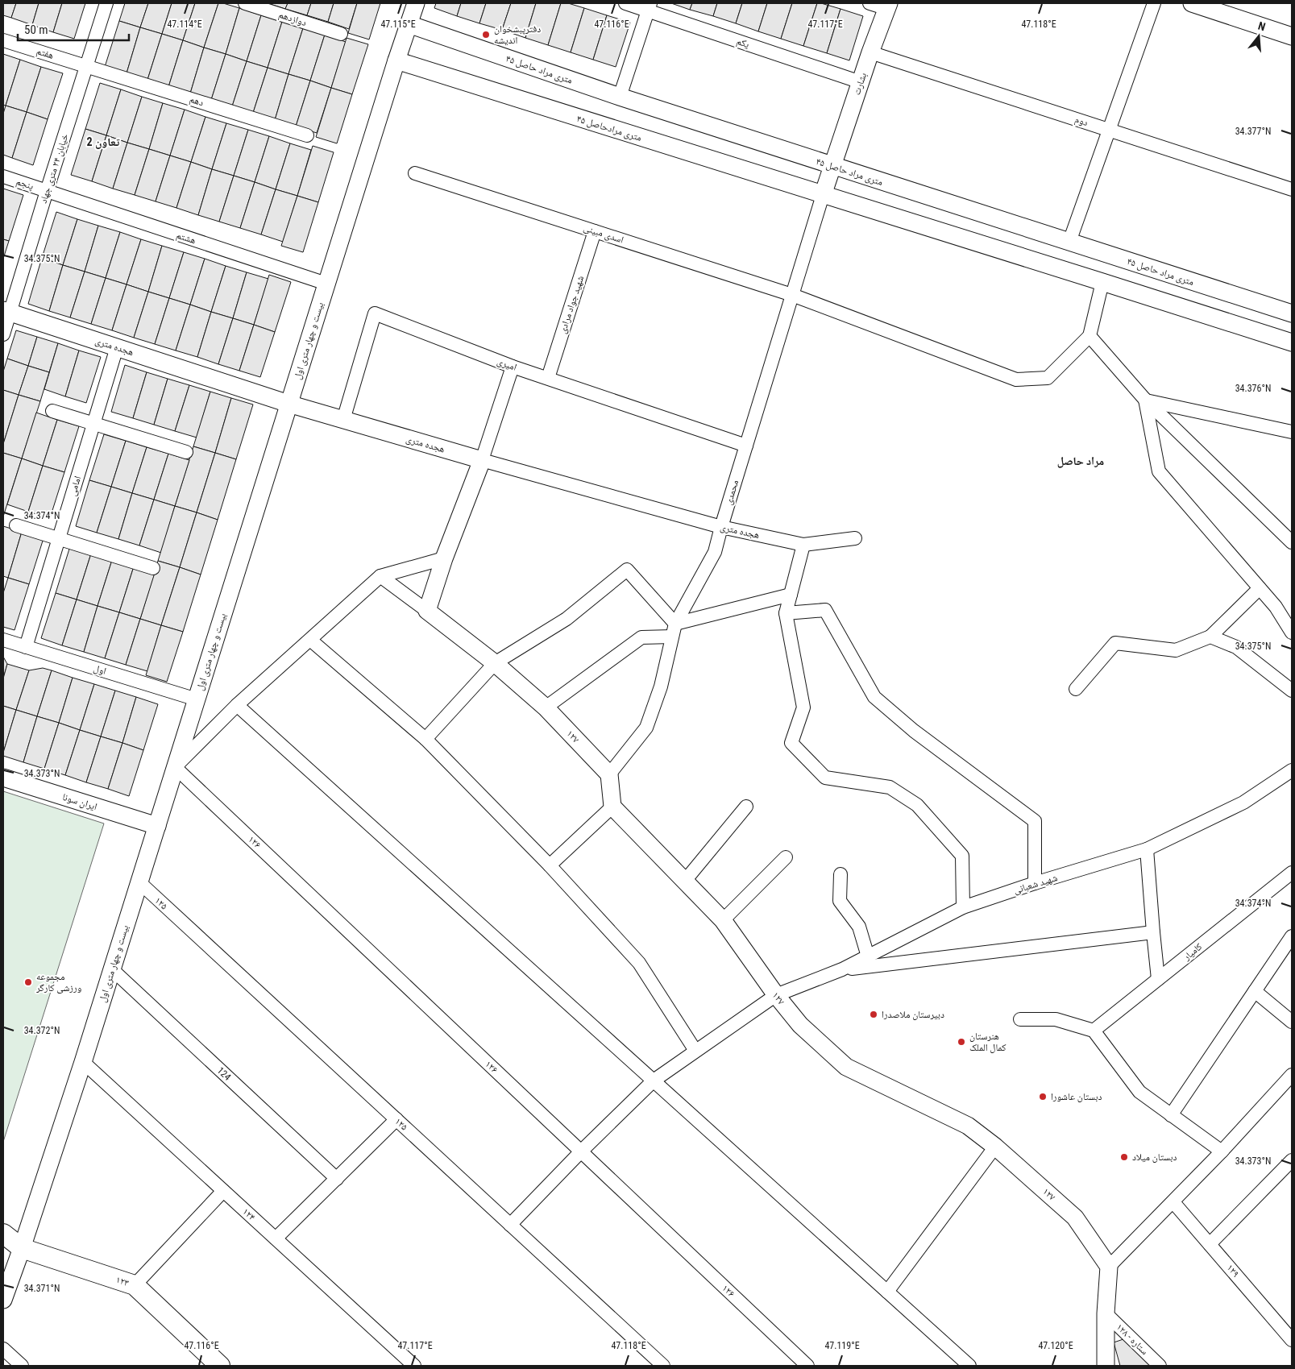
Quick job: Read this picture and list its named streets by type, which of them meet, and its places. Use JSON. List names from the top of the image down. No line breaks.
{"streets":{"main road":["۱۲۳"],"street":["دوازدهم","یکم","هفتم","۴۵ متری مراد حاصل","بشارت","دهم","دوم","۴۵ متری مرادحاصل","خیابان ۲۴ متری جهاد","پنجم","اسدی مبینی","هشتم","شهید جواد مرادی","بیست و چهار متری اول","هجده متری","امیری","امامی","محمدی","اول","۱۲۷","ایران سونا","۱۲۶","شهید شعبانی","۱۲۵","کامیار","124","۱۲۴","۱۲۹","۱۲۸ - ستاره"]},"crossings":[["یکم","بشارت"],["هفتم","دهم"],["هفتم","خیابان ۲۴ متری جهاد"],["۴۵ متری مراد حاصل","بشارت"],["۴۵ متری مراد حاصل","بیست و چهار متری اول"],["بشارت","دوم"],["بشارت","۴۵ متری مرادحاصل"],["بشارت","محمدی"],["دهم","خیابان ۲۴ متری جهاد"],["۴۵ متری مرادحاصل","بیست و چهار متری اول"],["۴۵ متری مرادحاصل","محمدی"],["خیابان ۲۴ متری جهاد","پنجم"],["خیابان ۲۴ متری جهاد","هشتم"],["خیابان ۲۴ متری جهاد","هجده متری"],["پنجم","هشتم"],["اسدی مبینی","شهید جواد مرادی"],["اسدی مبینی","محمدی"],["هشتم","بیست و چهار متری اول"],["شهید جواد مرادی","امیری"],["بیست و چهار متری اول","هجده متری"],["بیست و چهار متری اول","اول"],["بیست و چهار متری اول","ایران سونا"],["بیست و چهار متری اول","۱۲۶"],["بیست و چهار متری اول","۱۲۵"],["بیست و چهار متری اول","124"],["بیست و چهار متری اول","۱۲۴"],["بیست و چهار متری اول","۱۲۳"],["هجده متری","امیری"],["هجده متری","امامی"],["هجده متری","محمدی"],["امیری","محمدی"],["امامی","اول"],["محمدی","۱۲۷"],["۱۲۷","شهید شعبانی"],["۱۲۶","شهید شعبانی"],["شهید شعبانی","۱۲۵"]],"districts":["تعاون 2","مراد حاصل"],"places":["دفترپبشخوان اندیشه","مجموعه ورزشی کارگر","دبیرستان ملاصدرا","هنرستان کمال الملک","دبستان عاشورا","دبستان میلاد"],"scale_bar":"50 m","north":"top","coordinates":["47.114°E","47.115°E","47.116°E","47.117°E","47.118°E","34.377°N","34.375°N","34.376°N","34.374°N","34.373°N","34.372°N","34.371°N","47.119°E","47.120°E"]}
